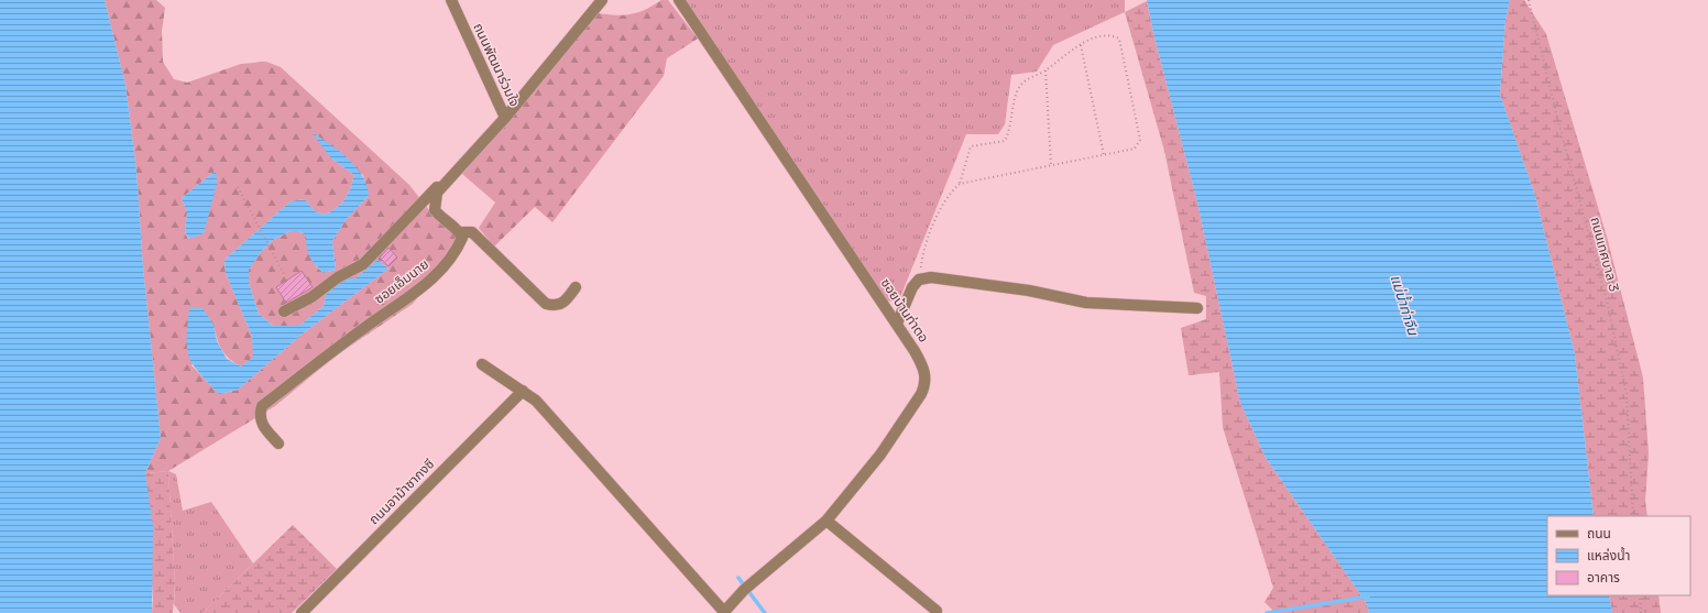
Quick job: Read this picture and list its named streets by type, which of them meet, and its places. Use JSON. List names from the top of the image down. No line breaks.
{"streets":{"street":["ถนนพัฒนาร่วมใจ","ซอยเอ็มนาย","ซอยบ้านท่าตอ","ถนนอาม้าซากงซี"],"path":["ถนนเทศบาล 3"]},"water":["แม่น้ำท่าจีน"],"legend":["ถนน","แหล่งน้ำ","อาคาร"]}
